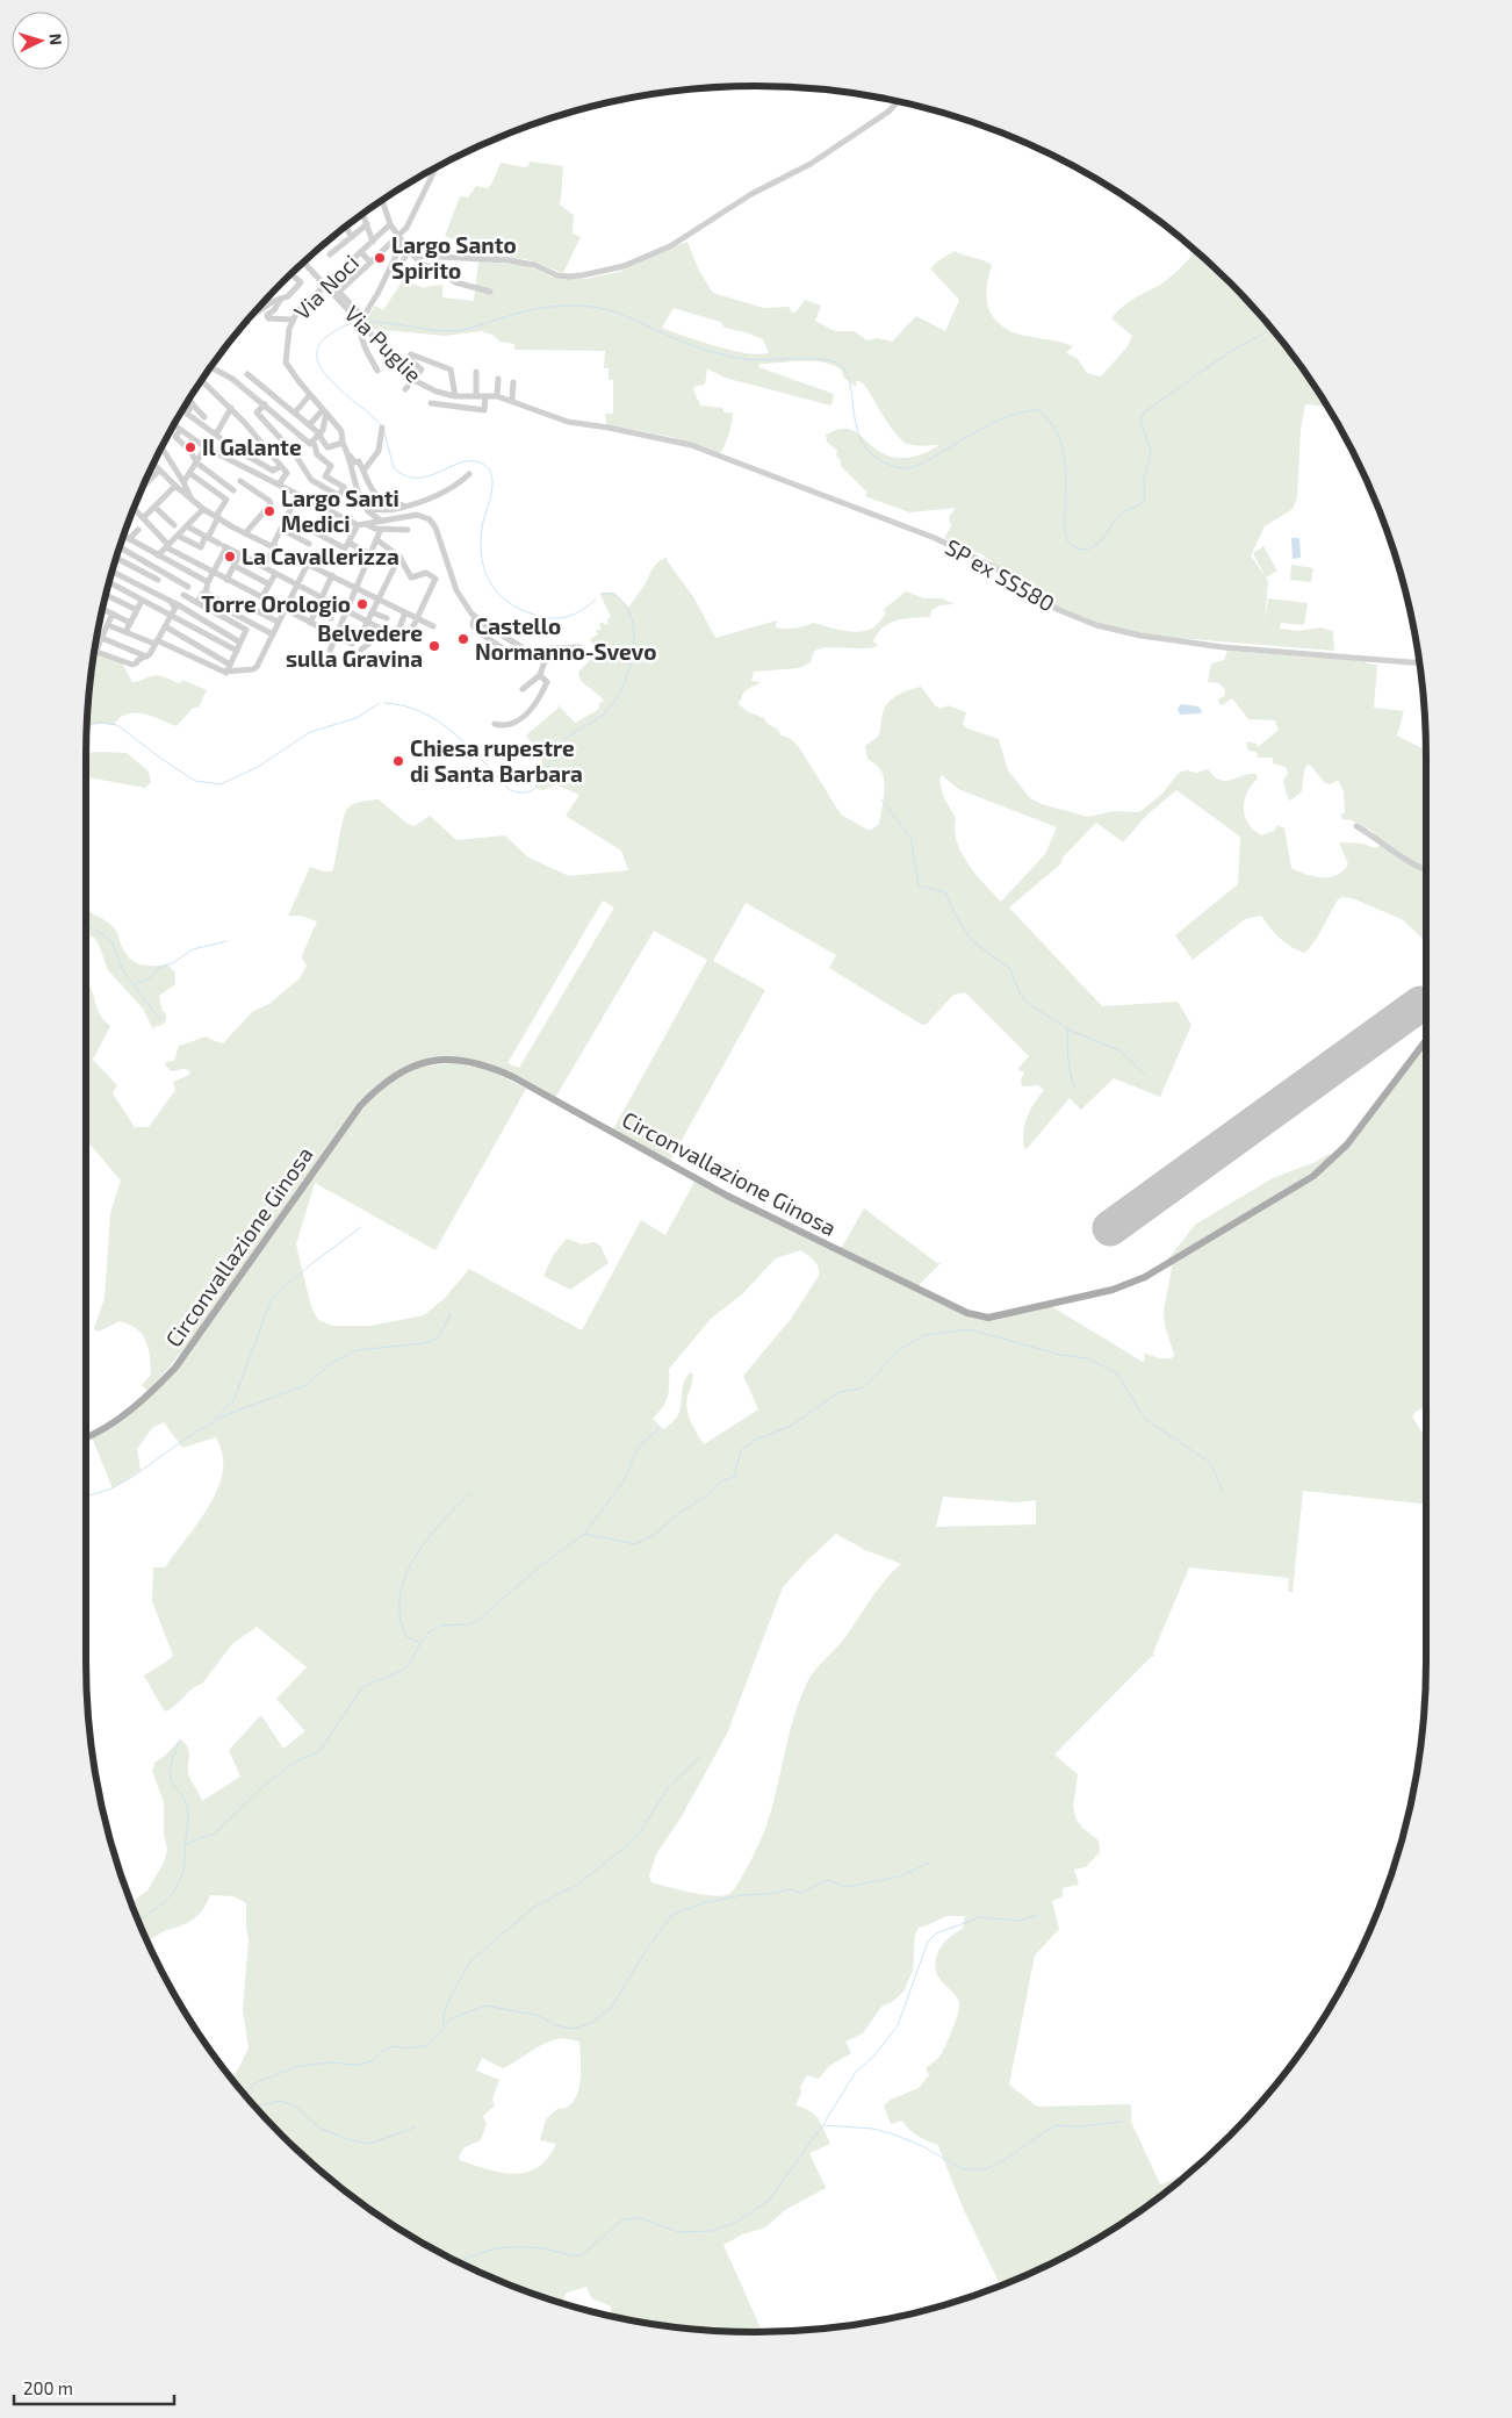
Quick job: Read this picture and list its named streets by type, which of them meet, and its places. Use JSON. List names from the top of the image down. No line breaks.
{"streets":{"main road":["Circonvallazione Ginosa"],"street":["Via Noci","Via Puglie","SP ex SS580"]},"crossings":[["Via Puglie","SP ex SS580"]],"places":["Largo Santo Spirito","Il Galante","Largo Santi Medici","La Cavallerizza","Torre Orologio","Castello Normanno-Svevo","Belvedere sulla Gravina","Chiesa rupestre di Santa Barbara"],"scale_bar":"200 m","north":"right"}
